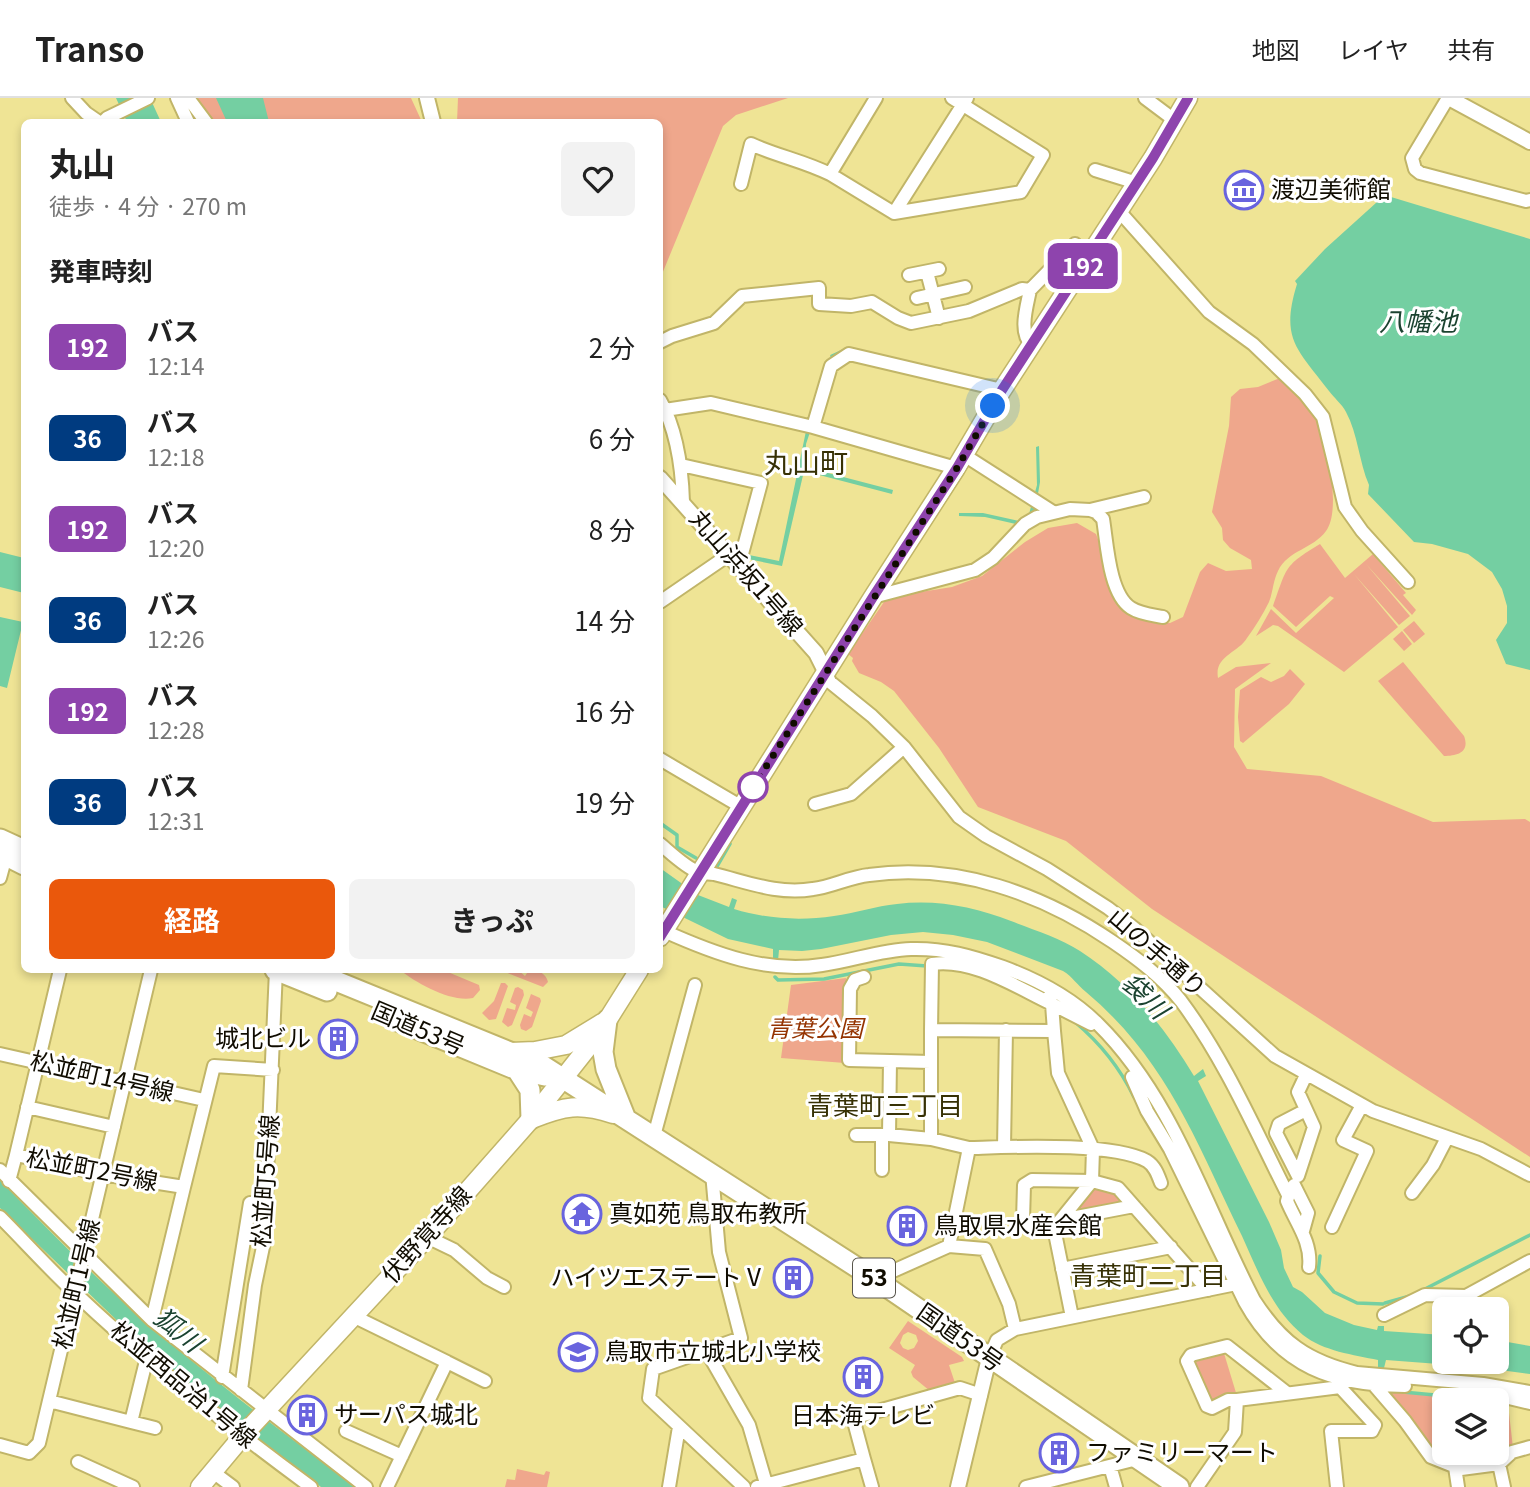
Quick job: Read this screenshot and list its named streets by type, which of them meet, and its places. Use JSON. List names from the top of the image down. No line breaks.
{"streets":{"highway":["国道53号","53"],"main road":["伏野覚寺線"],"street":["丸山浜坂1号線","山の手通り","松並町14号線","松並町2号線","松並町5号線","松並町1号線","松並西品治1号線"]},"crossings":[["丸山浜坂1号線","山の手通り"],["国道53号","伏野覚寺線"],["松並町14号線","松並町1号線"],["松並町2号線","松並町1号線"],["伏野覚寺線","松並西品治1号線"],["松並町1号線","松並西品治1号線"]],"districts":["丸山町","青葉町三丁目","青葉町二丁目"],"water":["八幡池","袋川","狐川"],"parks":["青葉公園"],"places":{"museum":["渡辺美術館"],"building":["城北ビル","鳥取県水産会館","ハイツエステートⅤ","日本海テレビ","サーパス城北","ファミリーマート"],"temple":["真如苑 鳥取布教所"],"school or university":["鳥取市立城北小学校"]},"lines":["bus line 192"],"page":{"header":"Transo","nav":["地図","レイヤ","共有"],"on_map":"192","heading":[["丸山","徒歩 · 4 分 · 270 m"],"発車時刻"],"list":[{"mark":"192","name":"バス","note":"12:14","value":"2 分"},{"mark":"36","name":"バス","note":"12:18","value":"6 分"},{"mark":"192","name":"バス","note":"12:20","value":"8 分"},{"mark":"36","name":"バス","note":"12:26","value":"14 分"},{"mark":"192","name":"バス","note":"12:28","value":"16 分"},{"mark":"36","name":"バス","note":"12:31","value":"19 分"}],"buttons":["経路","きっぷ"]}}
